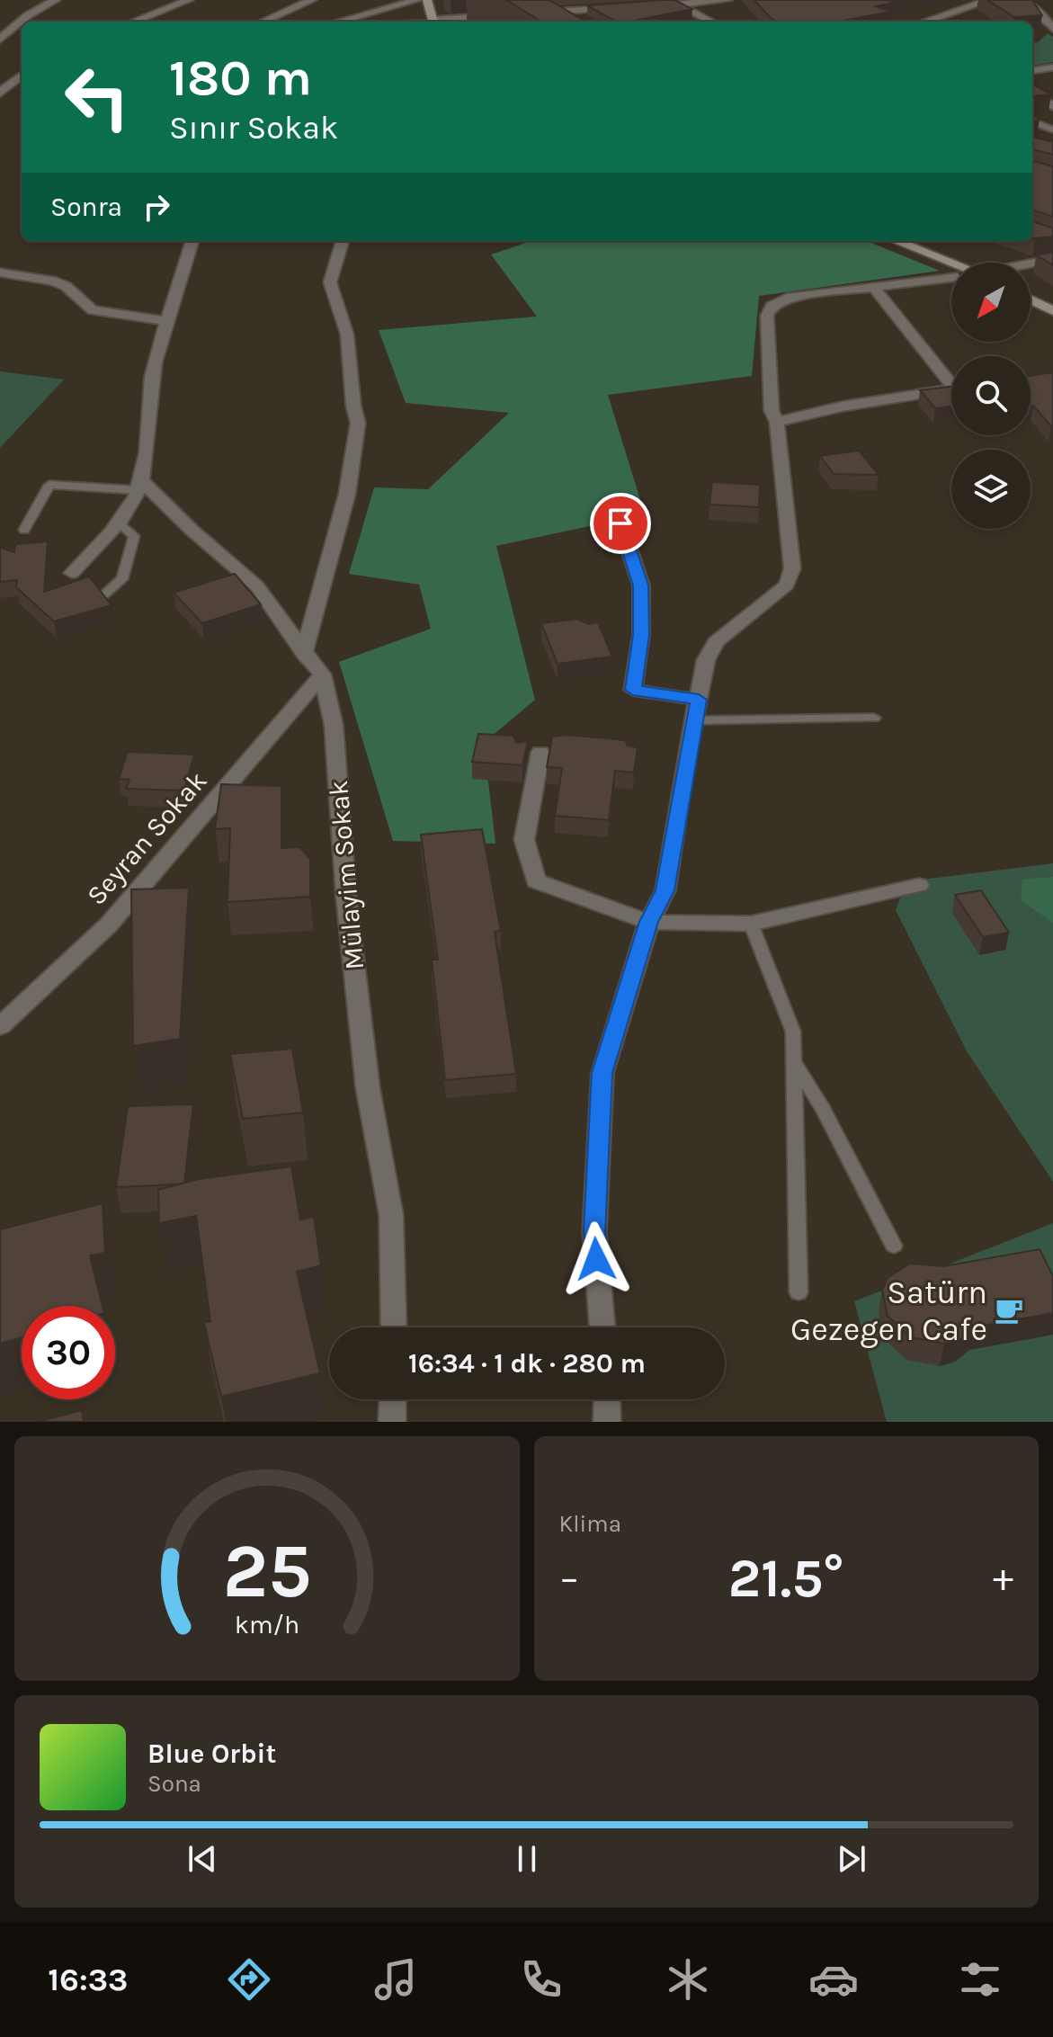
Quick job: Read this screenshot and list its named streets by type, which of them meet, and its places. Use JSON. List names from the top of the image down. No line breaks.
{"streets":{"street":["Seyran Sokak","Mülayim Sokak"]},"crossings":[["Seyran Sokak","Mülayim Sokak"]],"places":{"cafe":["Satürn Gezegen Cafe"]},"north":"bottom left","page":{"turn":["180 m","Sınır Sokak"],"then":"Sonra","limit":"30","trip":"16:34 · 1 dk · 280 m","tile":"Klima","heat":["−","21.5°","+"],"song":["Blue Orbit","Sona"],"tabs":"16:33","gauge":["25","km/h"]}}
